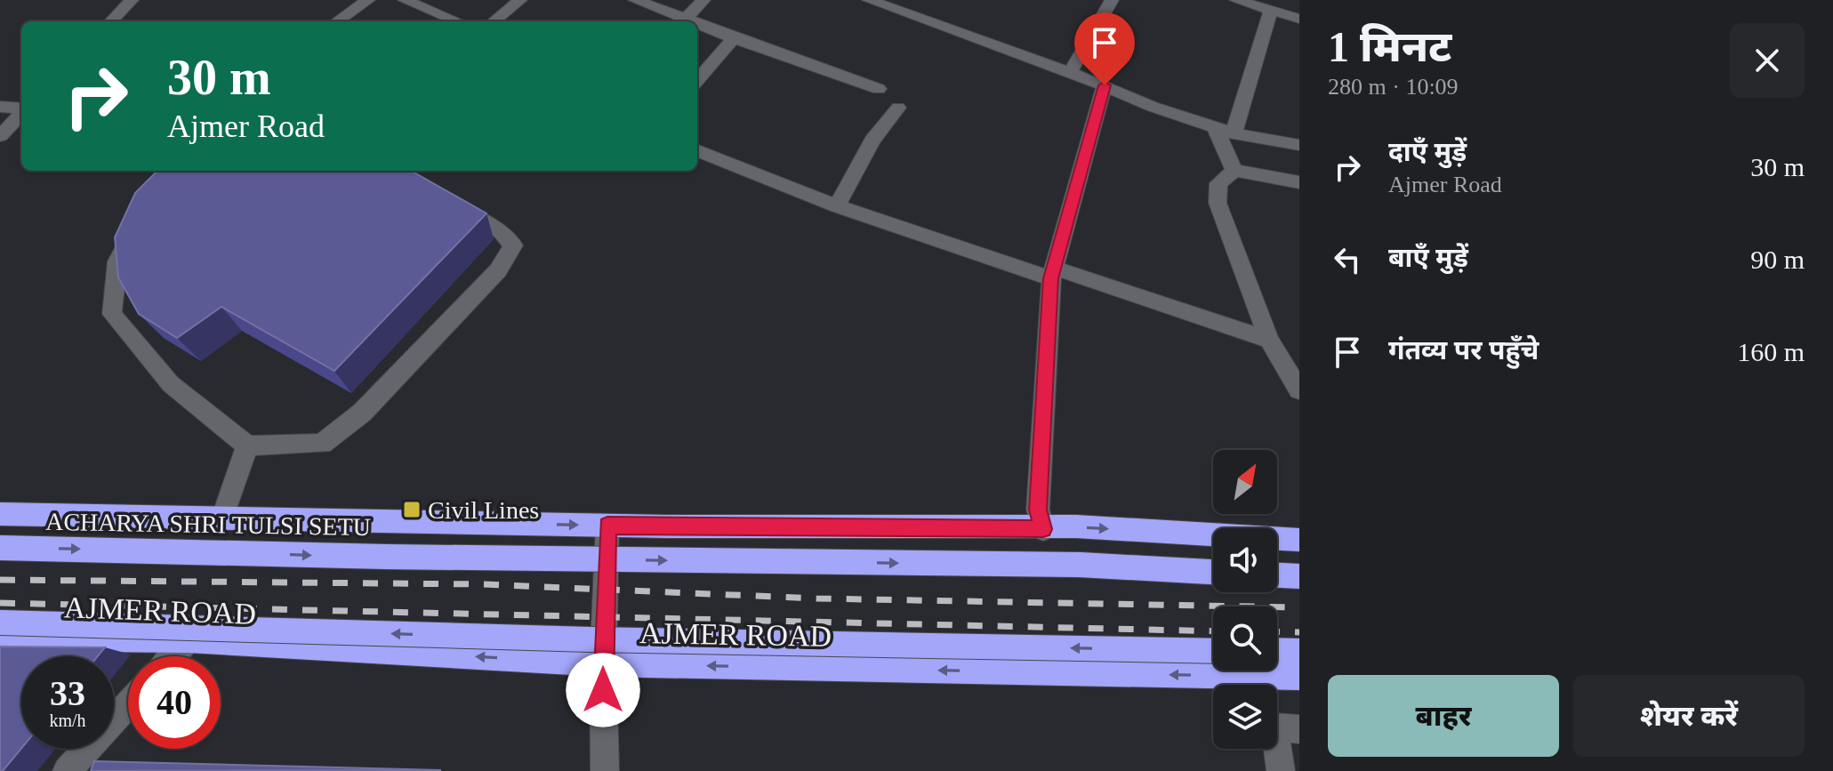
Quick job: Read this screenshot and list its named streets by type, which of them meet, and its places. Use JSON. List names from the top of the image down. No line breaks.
{"streets":{"highway":["ACHARYA SHRI TULSI SETU","AJMER ROAD"]},"places":{"transit":["Civil Lines"]},"north":"top right","page":{"heading":["1 मिनट","280 m · 10:09"],"turn":["30 m","Ajmer Road"],"list":[{"name":"दाएँ मुड़ें","note":"Ajmer Road","value":"30 m"},{"name":"बाएँ मुड़ें","value":"90 m"},{"name":"गंतव्य पर पहुँचे","value":"160 m"}],"speed":"33 km/h","limit":"40","buttons":["बाहर","शेयर करें"]}}
